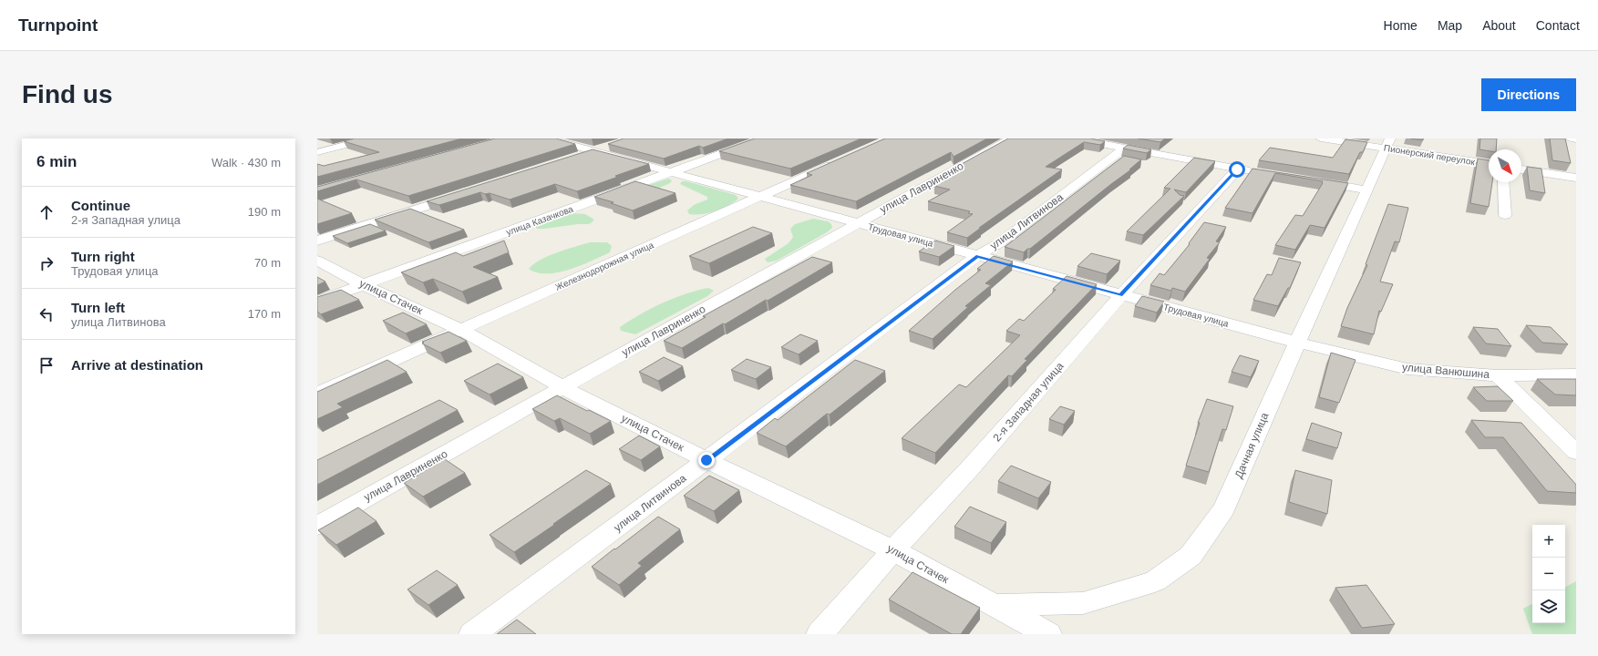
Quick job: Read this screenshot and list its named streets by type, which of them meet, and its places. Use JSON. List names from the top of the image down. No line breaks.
{"streets":{"street":["Пионерский переулок","улица Лавриненко","улица Казачкова","улица Литвинова","Трудовая улица","Железнодорожная улица","улица Стачек","улица Ванюшина","2-я Западная улица","Дачная улица"]},"crossings":[["Пионерский переулок","Дачная улица"],["улица Лавриненко","Трудовая улица"],["улица Лавриненко","улица Стачек"],["улица Казачкова","Трудовая улица"],["улица Казачкова","улица Стачек"],["улица Литвинова","Трудовая улица"],["улица Литвинова","улица Стачек"],["Трудовая улица","Железнодорожная улица"],["Трудовая улица","улица Ванюшина"],["Трудовая улица","2-я Западная улица"],["Трудовая улица","Дачная улица"],["Железнодорожная улица","улица Стачек"],["улица Стачек","2-я Западная улица"],["улица Стачек","Дачная улица"],["улица Ванюшина","Дачная улица"]],"north":"bottom right","page":{"header":"Turnpoint","nav":["Home","Map","About","Contact"],"buttons":"Directions","title":"Find us","heading":["6 min","Walk · 430 m"],"list":[["Continue","2-я Западная улица","190 m"],["Turn right","Трудовая улица","70 m"],["Turn left","улица Литвинова","170 m"],"Arrive at destination"],"map_buttons":["+","−"]}}
